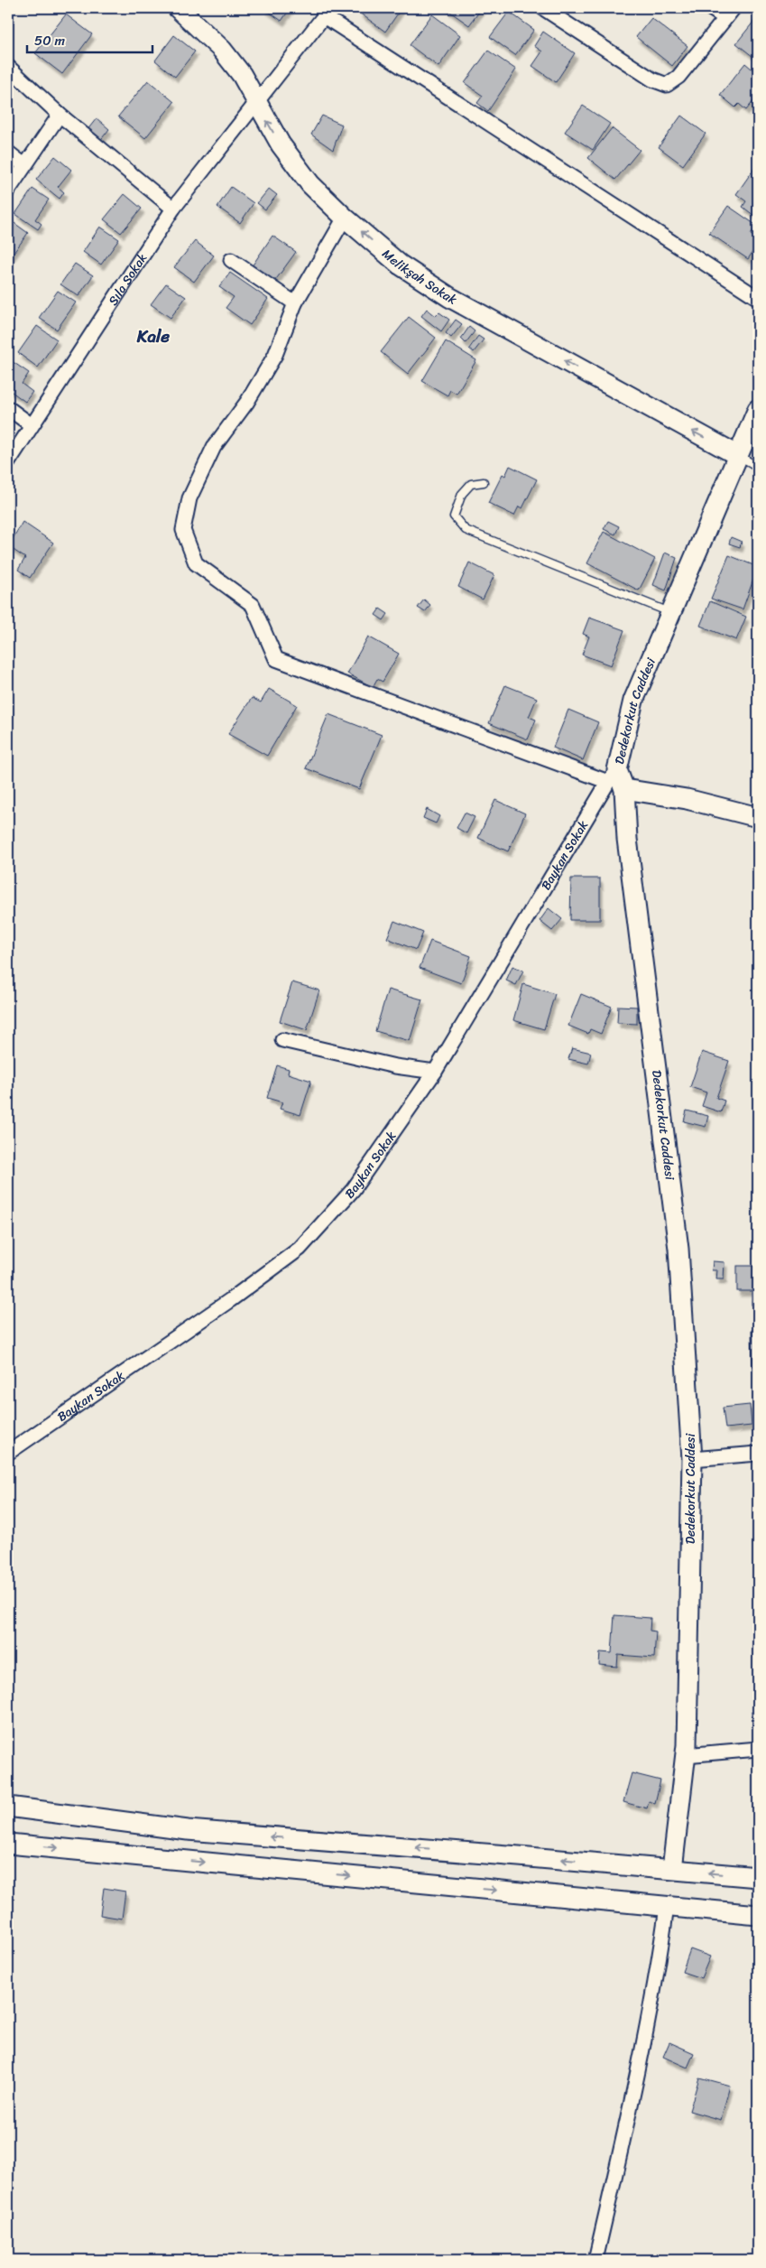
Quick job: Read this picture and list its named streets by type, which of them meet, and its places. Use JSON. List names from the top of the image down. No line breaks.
{"streets":{"street":["Melikşah Sokak","Sıla Sokak","Dedekorkut Caddesi","Baykan Sokak"]},"crossings":[["Melikşah Sokak","Sıla Sokak"],["Melikşah Sokak","Dedekorkut Caddesi"],["Dedekorkut Caddesi","Baykan Sokak"]],"districts":["Kale"],"scale_bar":"50 m"}
